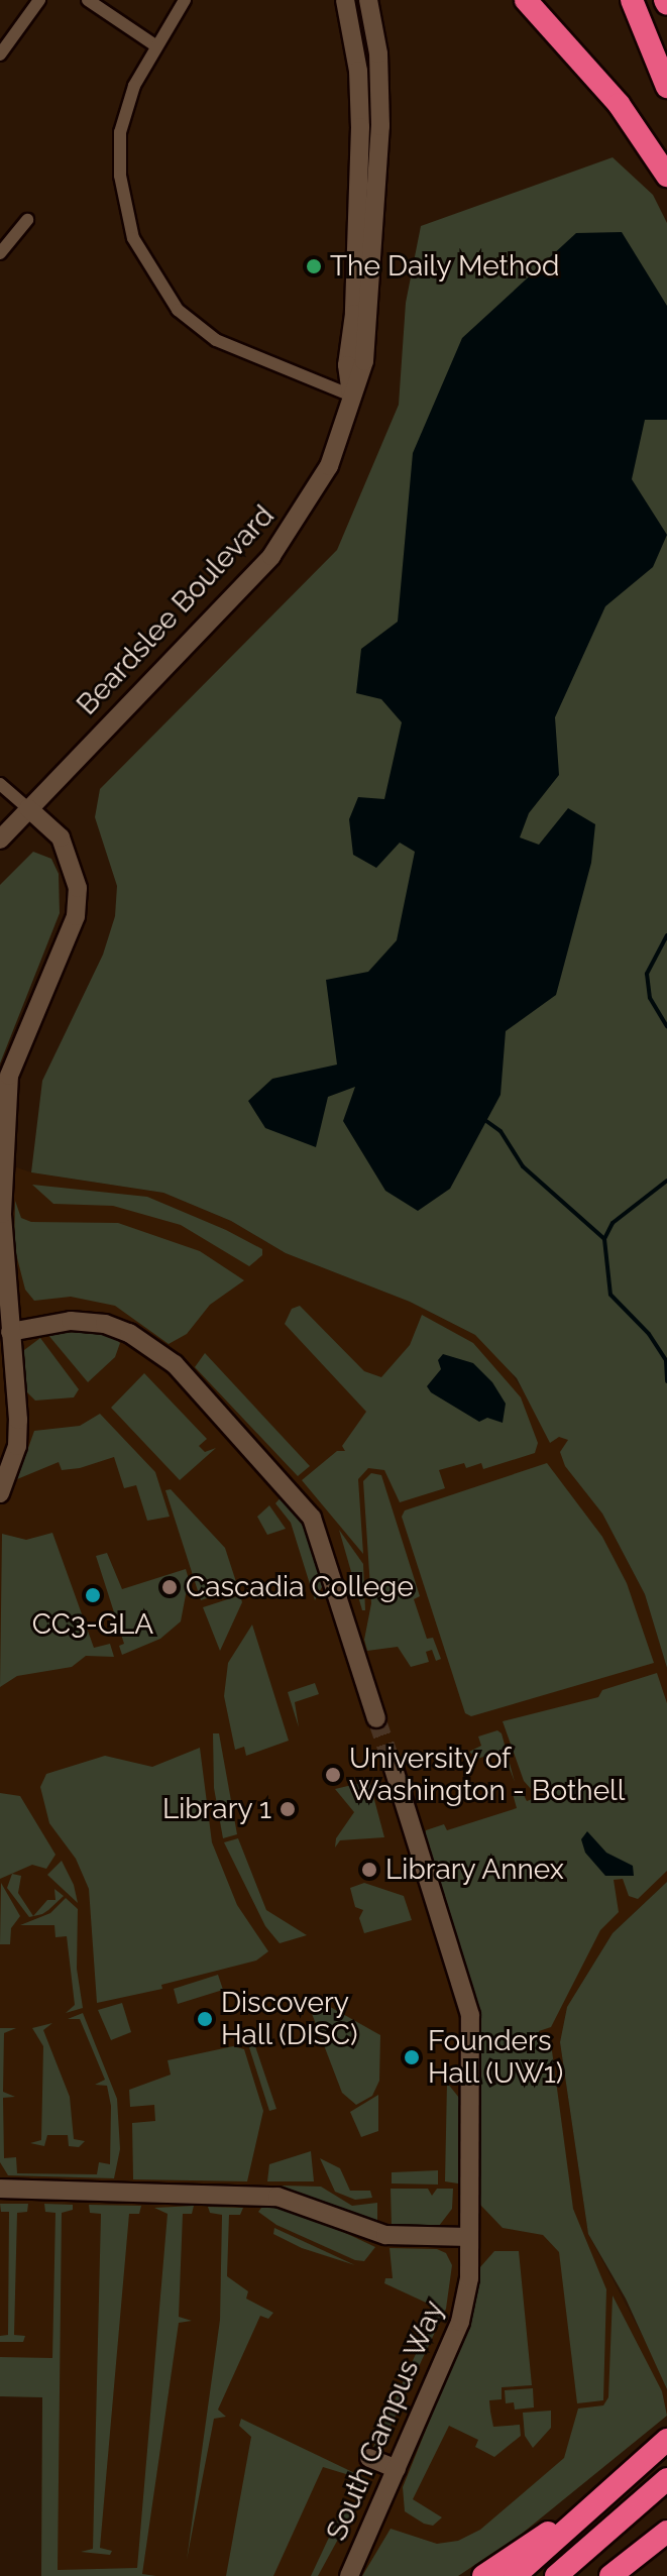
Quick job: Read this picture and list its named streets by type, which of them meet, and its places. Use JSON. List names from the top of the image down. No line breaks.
{"streets":{"street":["Beardslee Boulevard","South Campus Way"]},"places":["The Daily Method","Cascadia College","CC3-GLA","University of Washington - Bothell","Library 1","Library Annex","Discovery Hall (DISC)","Founders Hall (UW1)"]}
